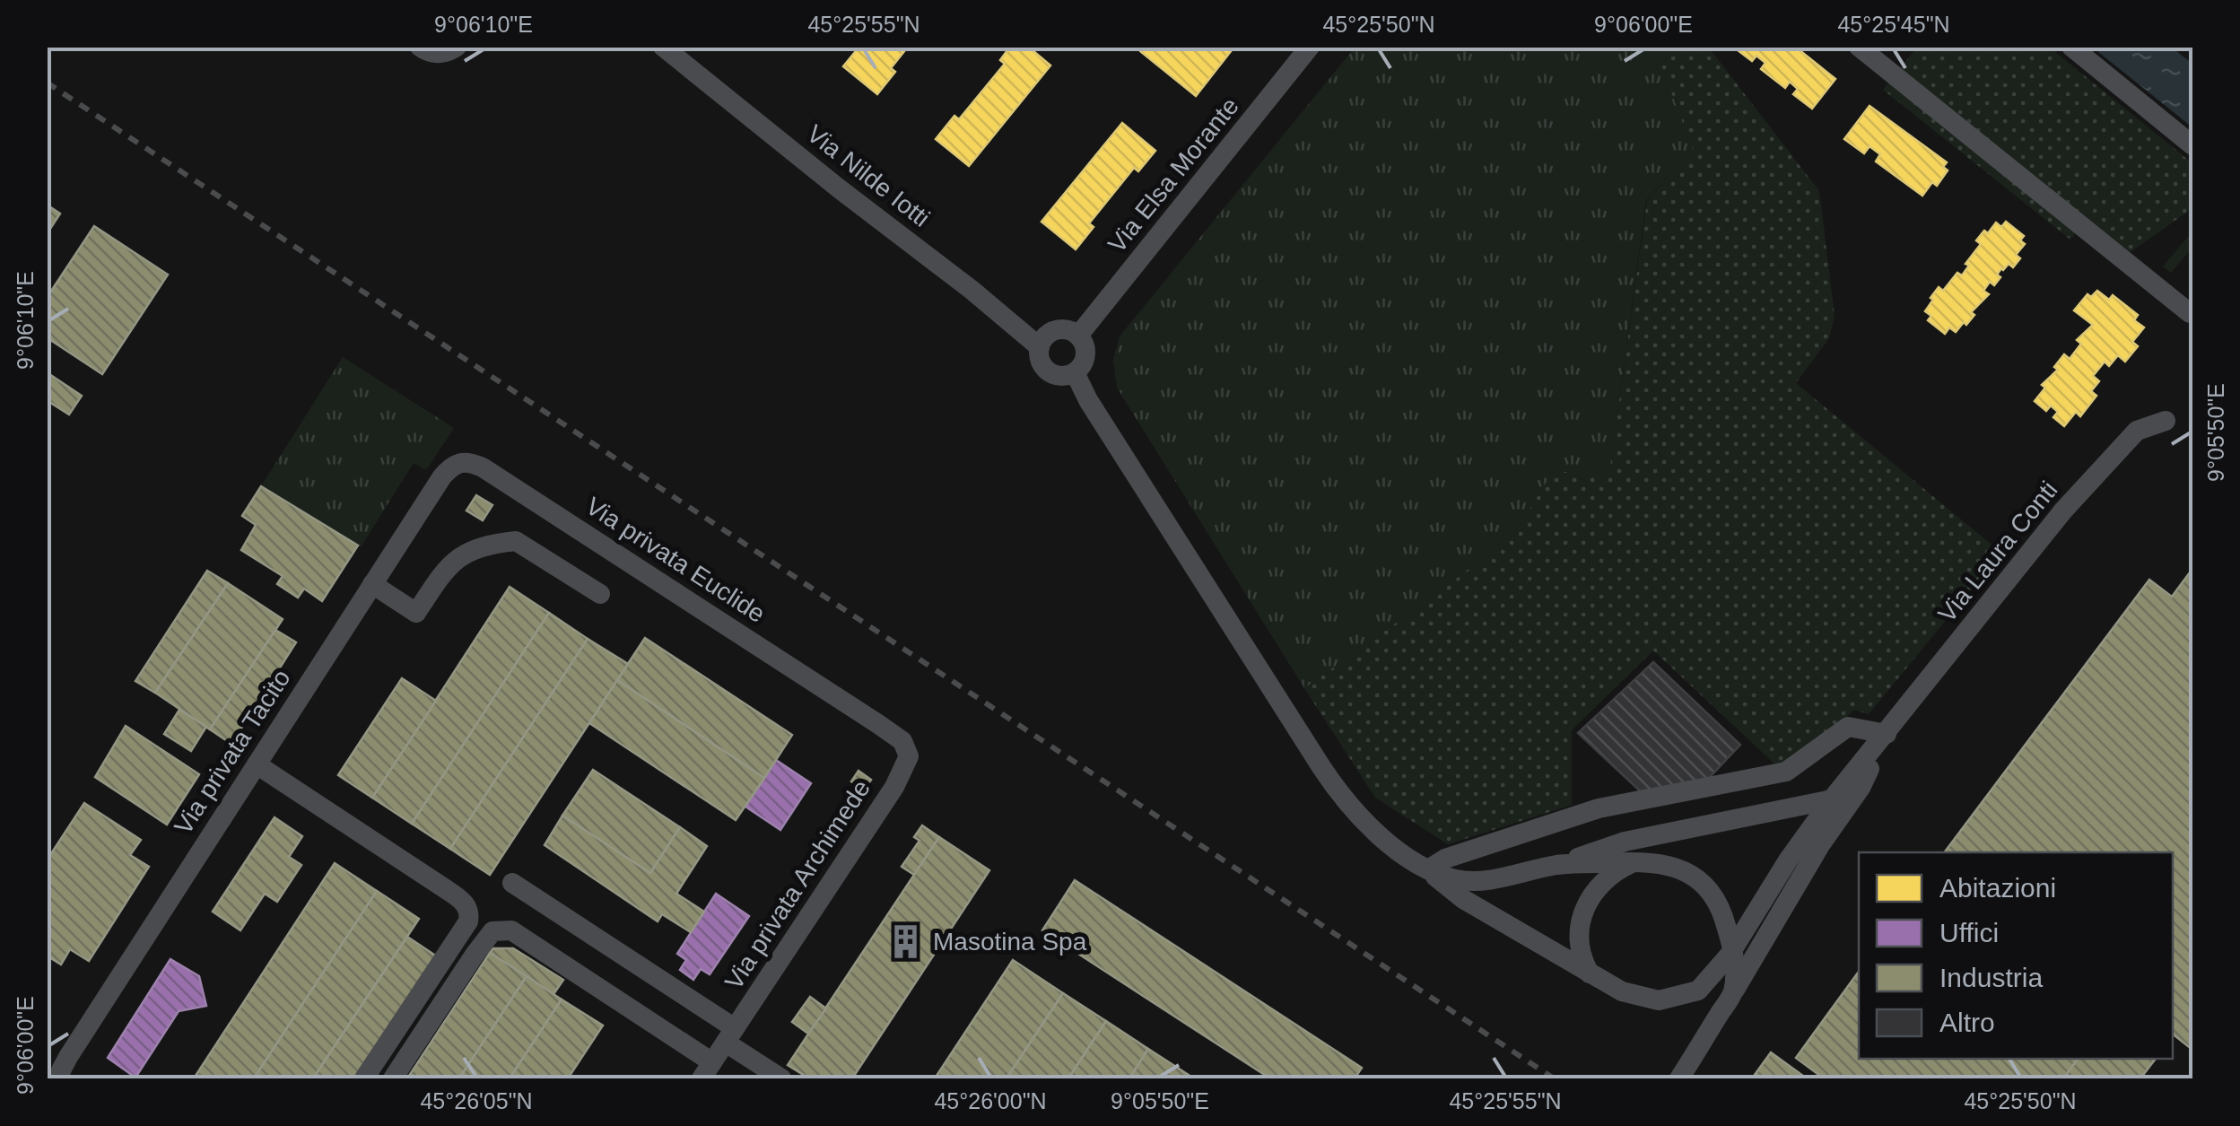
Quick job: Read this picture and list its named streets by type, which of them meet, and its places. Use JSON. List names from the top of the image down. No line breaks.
{"streets":{"street":["Via Elsa Morante","Via Nilde Iotti","Via Laura Conti","Via privata Euclide","Via privata Tacito","Via privata Archimede"]},"crossings":[["Via Elsa Morante","Via Nilde Iotti"],["Via privata Euclide","Via privata Tacito"],["Via privata Euclide","Via privata Archimede"]],"places":{"building":["Masotina Spa"]},"legend":["Abitazioni","Uffici","Industria","Altro"],"coordinates":["9°06'10\"E","45°25'55\"N","45°25'50\"N","9°06'00\"E","45°25'45\"N","9°05'50\"E","45°26'05\"N","45°26'00\"N"]}
